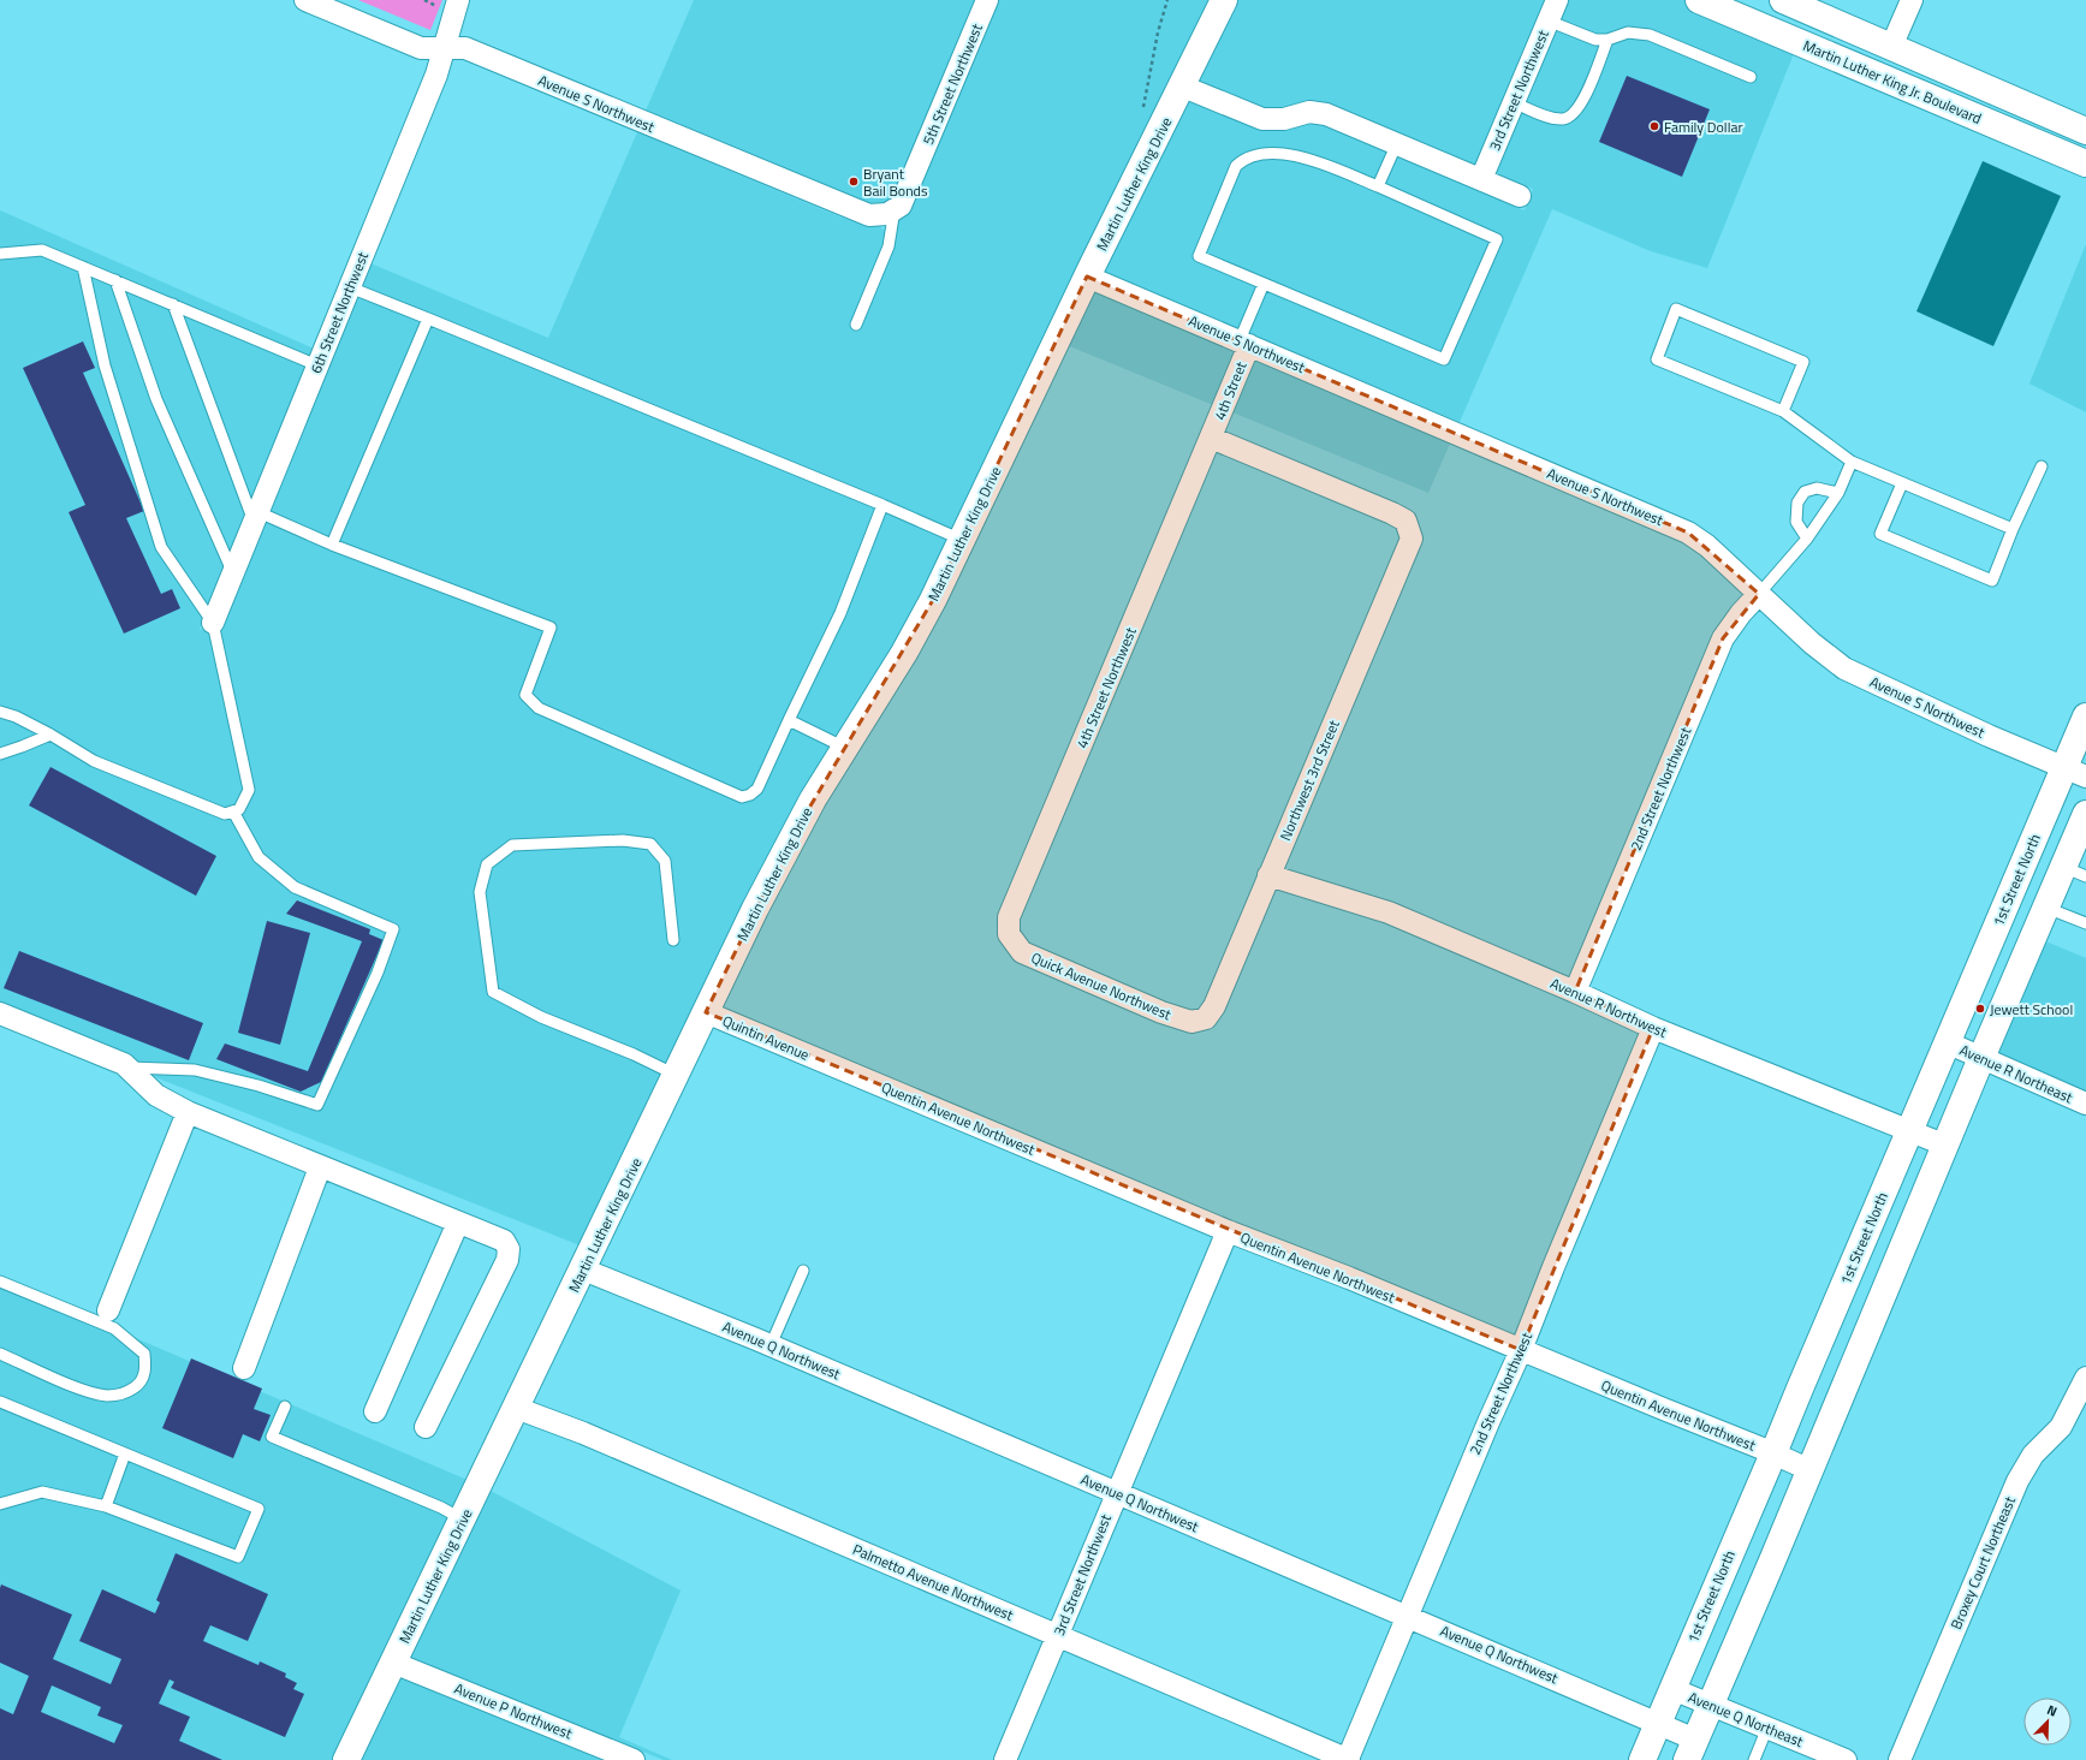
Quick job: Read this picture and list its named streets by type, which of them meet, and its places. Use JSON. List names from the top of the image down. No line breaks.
{"streets":{"main road":["Martin Luther King Jr. Boulevard","Martin Luther King Drive","1st Street North"],"street":["5th Street Northwest","3rd Street Northwest","Avenue S Northwest","6th Street Northwest","4th Street","4th Street Northwest","Northwest 3rd Street","2nd Street Northwest","Quick Avenue Northwest","Avenue R Northwest","Quintin Avenue","Avenue R Northeast","Quentin Avenue Northwest","Avenue Q Northwest","Broxey Court Northeast","Palmetto Avenue Northwest","Avenue P Northwest","Avenue Q Northeast"]},"crossings":[["5th Street Northwest","Avenue S Northwest"],["3rd Street Northwest","Quentin Avenue Northwest"],["3rd Street Northwest","Avenue Q Northwest"],["3rd Street Northwest","Palmetto Avenue Northwest"],["Avenue S Northwest","Martin Luther King Drive"],["Avenue S Northwest","6th Street Northwest"],["Avenue S Northwest","4th Street"],["Avenue S Northwest","2nd Street Northwest"],["Avenue S Northwest","1st Street North"],["Martin Luther King Drive","Quintin Avenue"],["Martin Luther King Drive","Avenue Q Northwest"],["Martin Luther King Drive","Palmetto Avenue Northwest"],["Martin Luther King Drive","Avenue P Northwest"],["4th Street","4th Street Northwest"],["4th Street","Northwest 3rd Street"],["4th Street Northwest","Northwest 3rd Street"],["4th Street Northwest","Quick Avenue Northwest"],["Northwest 3rd Street","Quick Avenue Northwest"],["Northwest 3rd Street","Avenue R Northwest"],["2nd Street Northwest","Avenue R Northwest"],["2nd Street Northwest","Quentin Avenue Northwest"],["2nd Street Northwest","Avenue Q Northwest"],["2nd Street Northwest","Palmetto Avenue Northwest"],["1st Street North","Avenue R Northwest"],["1st Street North","Avenue R Northeast"],["1st Street North","Quentin Avenue Northwest"],["1st Street North","Avenue Q Northwest"],["1st Street North","Avenue Q Northeast"],["Quintin Avenue","Quentin Avenue Northwest"]],"places":["Family Dollar","Bryant Bail Bonds","Jewett School"],"north":"top right"}
